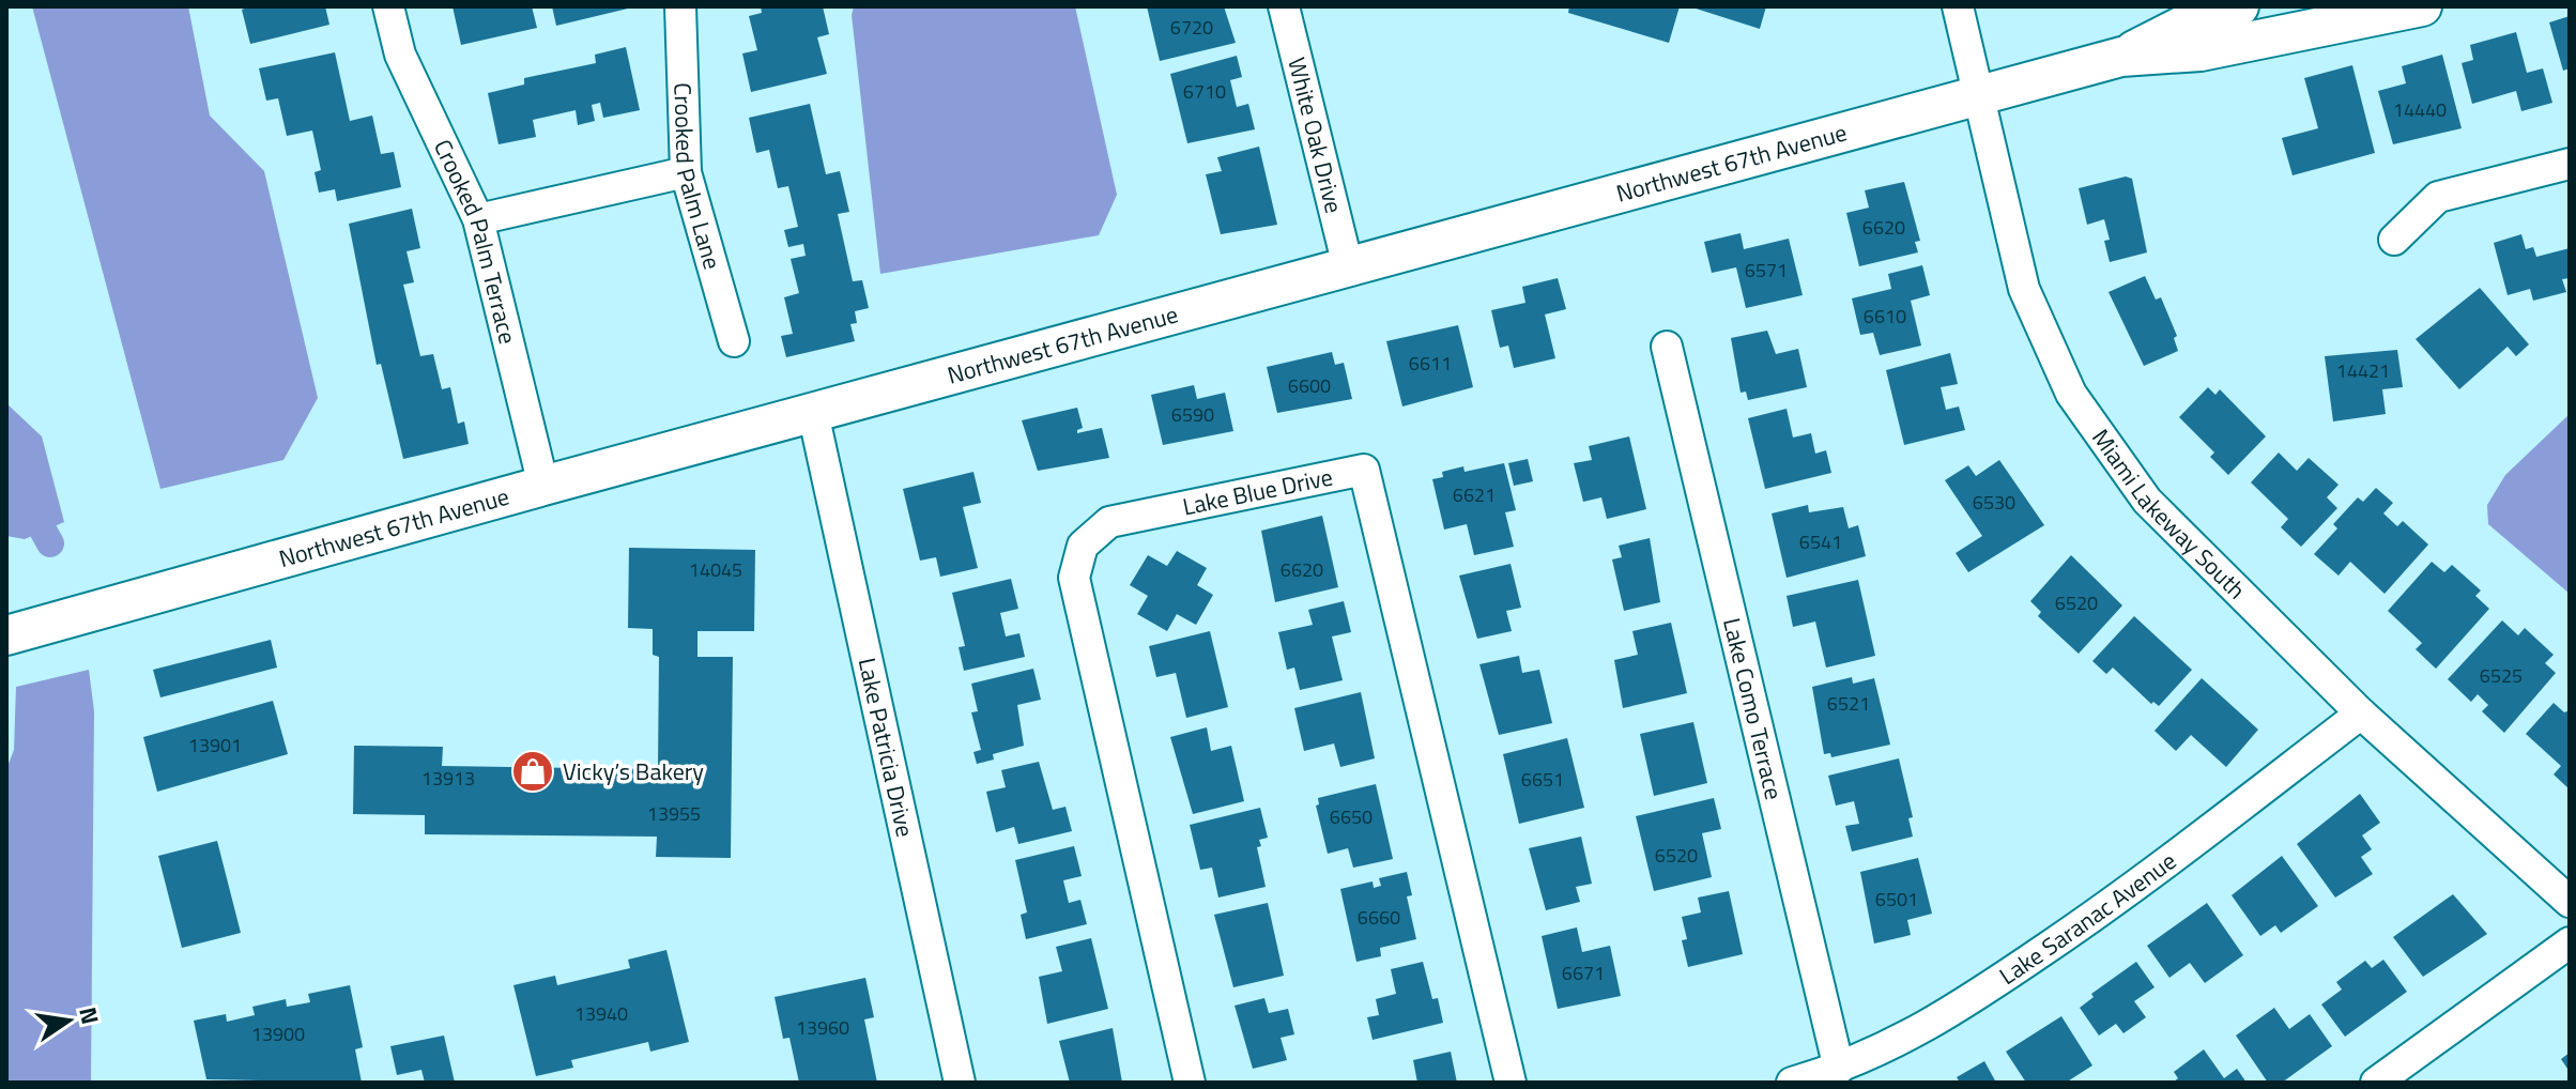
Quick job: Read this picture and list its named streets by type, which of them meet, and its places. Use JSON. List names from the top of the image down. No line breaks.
{"streets":{"main road":["Northwest 67th Avenue"],"street":["White Oak Drive","Crooked Palm Lane","Crooked Palm Terrace","Lake Blue Drive","Miami Lakeway South","Lake Como Terrace","Lake Patricia Drive","Lake Saranac Avenue"]},"crossings":[["White Oak Drive","Northwest 67th Avenue"],["Northwest 67th Avenue","Crooked Palm Terrace"],["Northwest 67th Avenue","Miami Lakeway South"],["Northwest 67th Avenue","Lake Patricia Drive"],["Miami Lakeway South","Lake Saranac Avenue"],["Lake Como Terrace","Lake Saranac Avenue"]],"places":{"shop":["Vicky’s Bakery"]},"house_numbers":["6720","6710","14440","6620","6571","6610","6611","14421","6600","6590","6621","6530","6541","14045","6620","6520","6525","6521","13901","13913","6651","13955","6650","6520","6501","6660","6671","13940","13960","13900"],"north":"right"}
